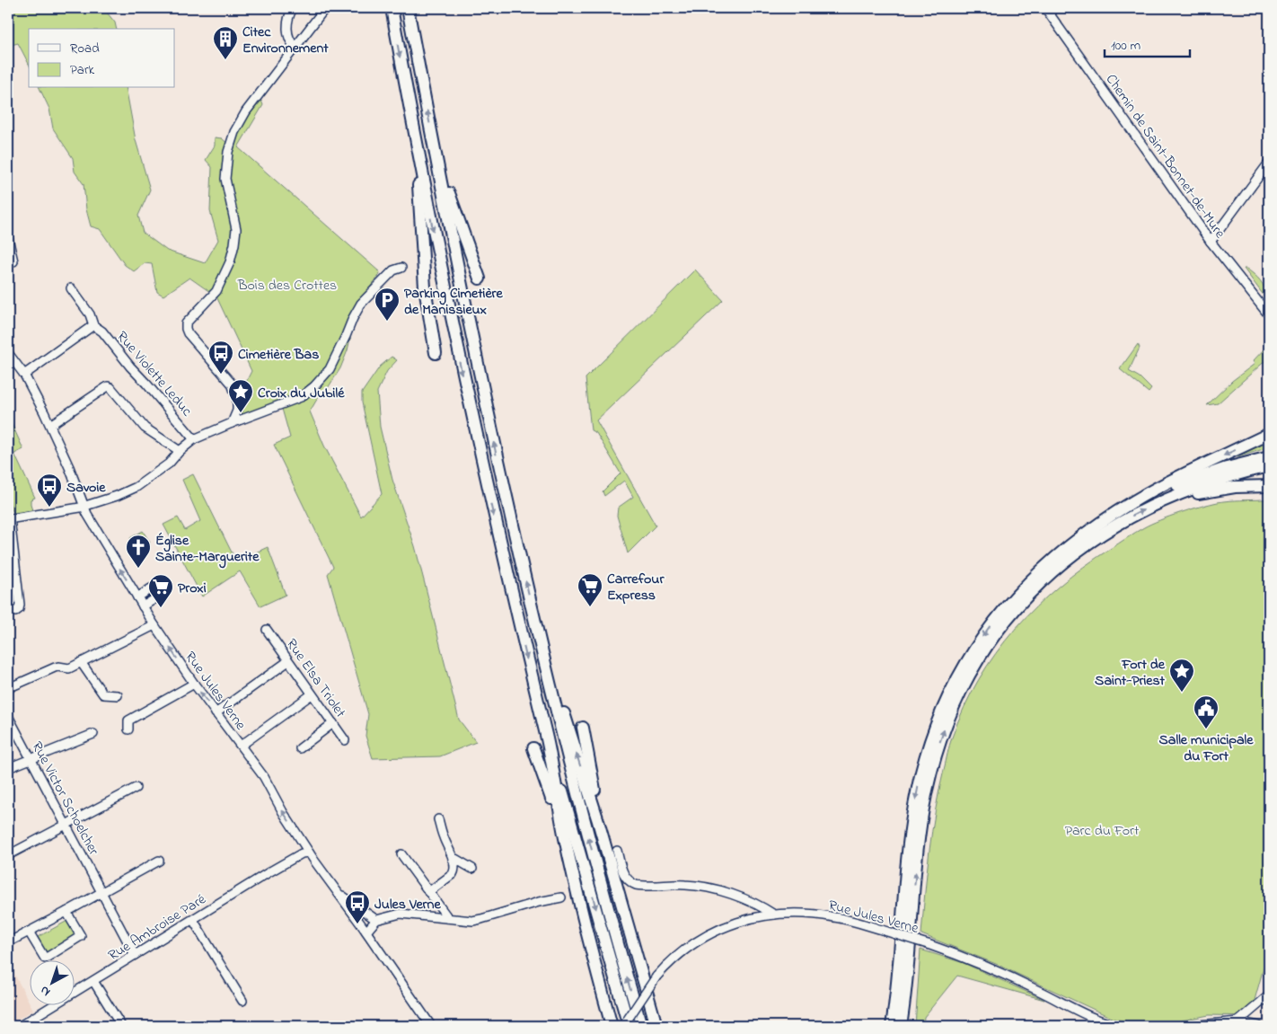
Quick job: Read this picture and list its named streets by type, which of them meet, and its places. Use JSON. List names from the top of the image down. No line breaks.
{"streets":{"street":["Chemin de Saint-Bonnet-de-Mure","Rue Violette Leduc","Rue Elsa Triolet","Rue Jules Verne","Rue Victor Schoelcher","Rue Ambroise Paré"]},"crossings":[["Rue Jules Verne","Rue Ambroise Paré"],["Rue Victor Schoelcher","Rue Ambroise Paré"]],"parks":["Bois des Crottes","Parc du Fort"],"places":{"building":["Citec Environnement"],"parking":["Parking Cimetière de Manissieux"],"bus stop":["Cimetière Bas","Savoie","Jules Verne"],"place":["Croix du Jubilé","Fort de Saint-Priest"],"church":["Église Sainte-Marguerite"],"supermarket":["Carrefour Express","Proxi"],"public building":["Salle municipale du Fort"]},"legend":["Road","Park"],"scale_bar":"100 m","north":"bottom left"}
